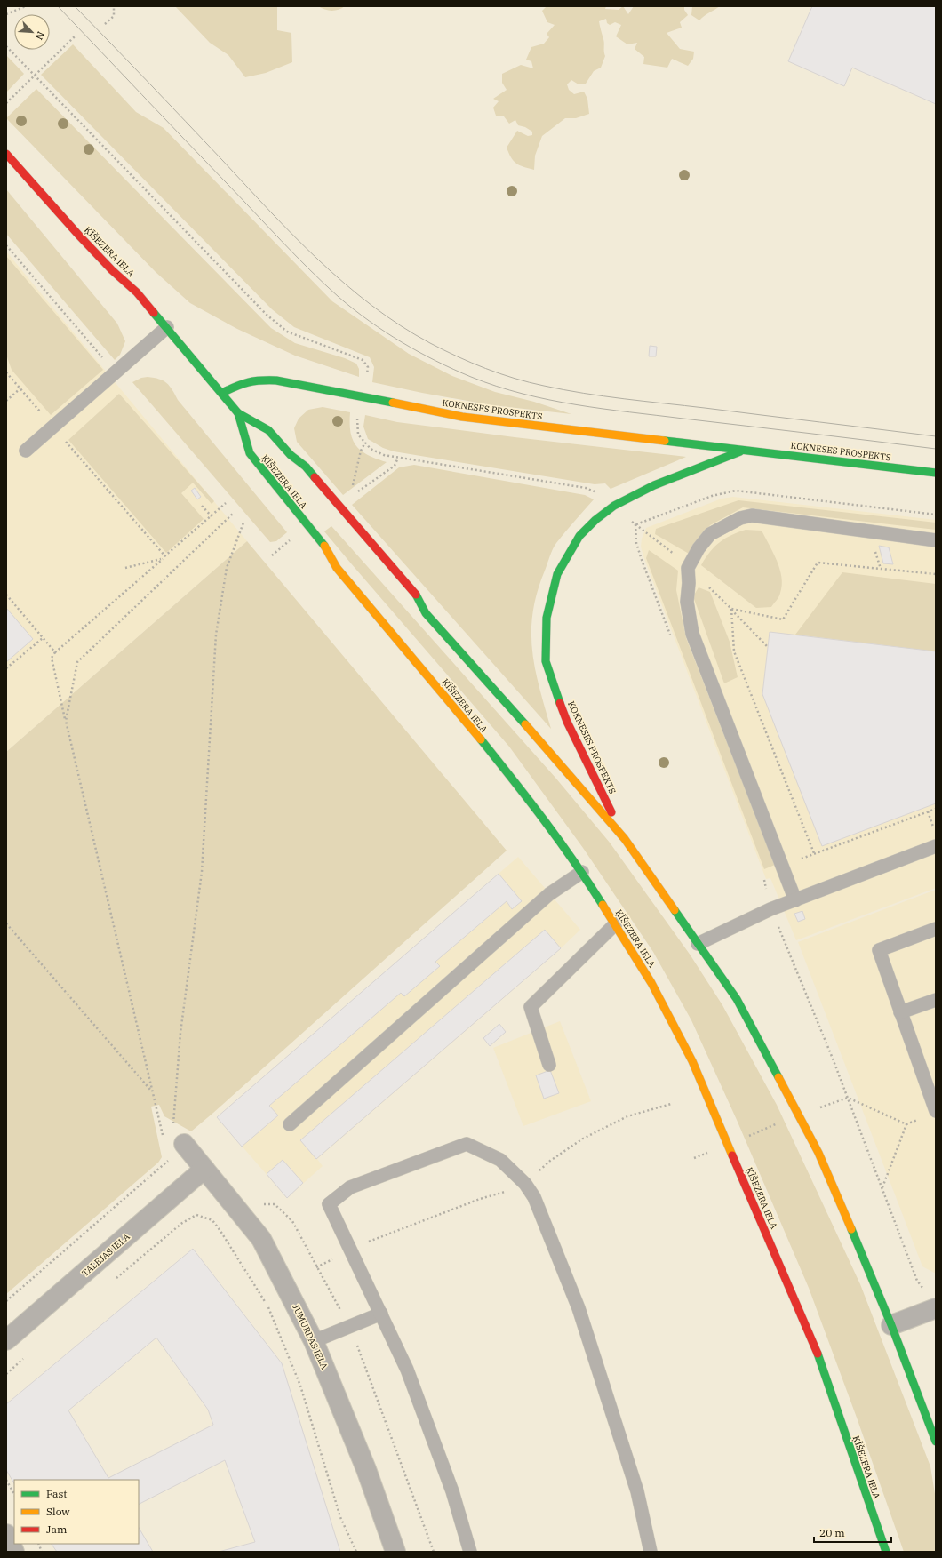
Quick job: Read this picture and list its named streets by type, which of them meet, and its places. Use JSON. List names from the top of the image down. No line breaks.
{"streets":{"street":["ĶĪŠEZERA IELA","KOKNESES PROSPEKTS","TALEJAS IELA","JUMURDAS IELA"]},"crossings":[["ĶĪŠEZERA IELA","KOKNESES PROSPEKTS"],["TALEJAS IELA","JUMURDAS IELA"]],"legend":["Fast","Slow","Jam"],"scale_bar":"20 m","north":"bottom right"}
